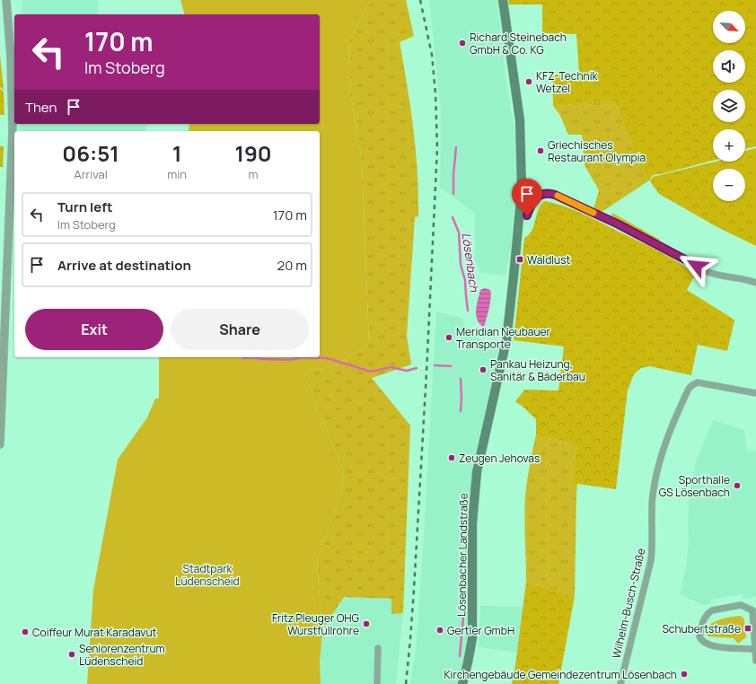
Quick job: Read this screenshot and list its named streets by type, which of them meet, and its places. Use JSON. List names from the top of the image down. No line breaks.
{"streets":{"main road":["Lösenbacher Landstraße"],"street":["Wilhelm-Busch-Straße"]},"water":["Lösenbach"],"parks":["Stadtpark Lüdenscheid"],"places":{"other":["Richard Steinebach GmbH & Co. KG","KFZ-Technik Wetzel","Griechisches Restaurant Olympia","Meridian Neubauer Transporte","Pankau Heizung, Sanitär & Bäderbau","Zeugen Jehovas","Sporthalle GS Lösenbach","Fritz Pleuger OHG Wurstfüllrohre","Gertler GmbH","Coiffeur Murat Karadavut","Seniorenzentrum Lüdenscheid","Kirchengebäude Gemeindezentrum Lösenbach"],"transit":["Waldlust","Schubertstraße"]},"north":"bottom right","page":{"map_buttons":["+","−"],"turn":["170 m","Im Stoberg"],"then":"Then","eta":["06:51","Arrival","1","min","190","m"],"list":[{"name":"Turn left","note":"Im Stoberg","value":"170 m"},{"name":"Arrive at destination","value":"20 m"}],"buttons":["Exit","Share"]}}
